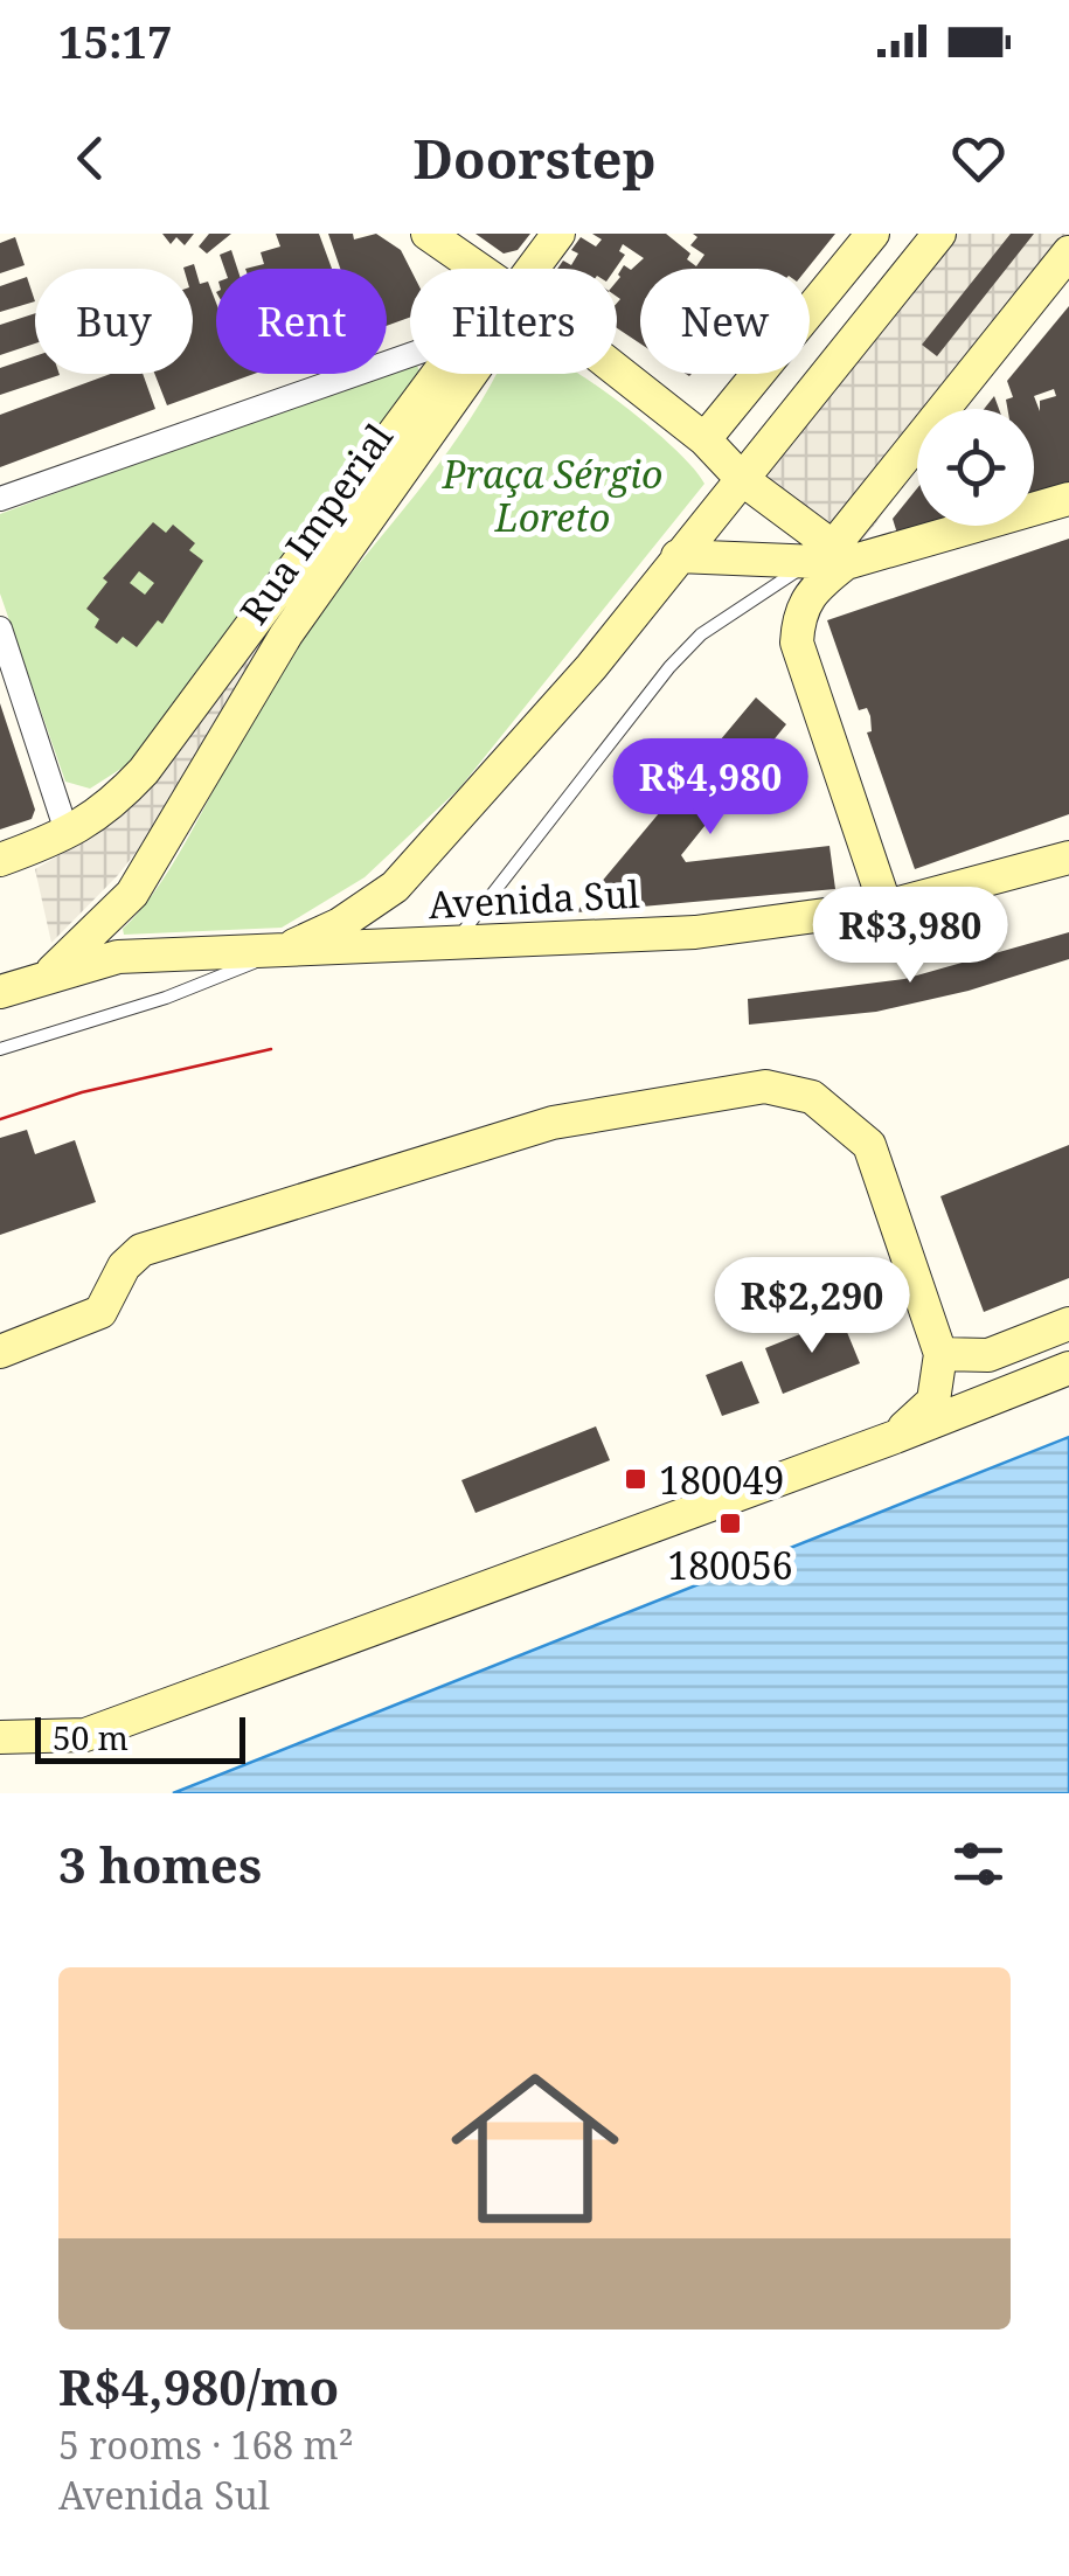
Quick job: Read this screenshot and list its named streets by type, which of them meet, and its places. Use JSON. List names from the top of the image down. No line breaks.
{"streets":{"main road":["Rua Imperial","Avenida Sul"]},"crossings":[["Rua Imperial","Avenida Sul"]],"parks":["Praça Sérgio Loreto"],"places":{"transit":["180049","180056"]},"scale_bar":"50 m","page":{"status":"15:17","header":"Doorstep","chip":["Buy","Rent","Filters","New"],"price":["R$4,980","R$3,980","R$2,290"],"scale":"50 m","heading":"3 homes","list":[{"name":"R$4,980/mo","note":"5 rooms · 168 m² · Avenida Sul"}]}}
